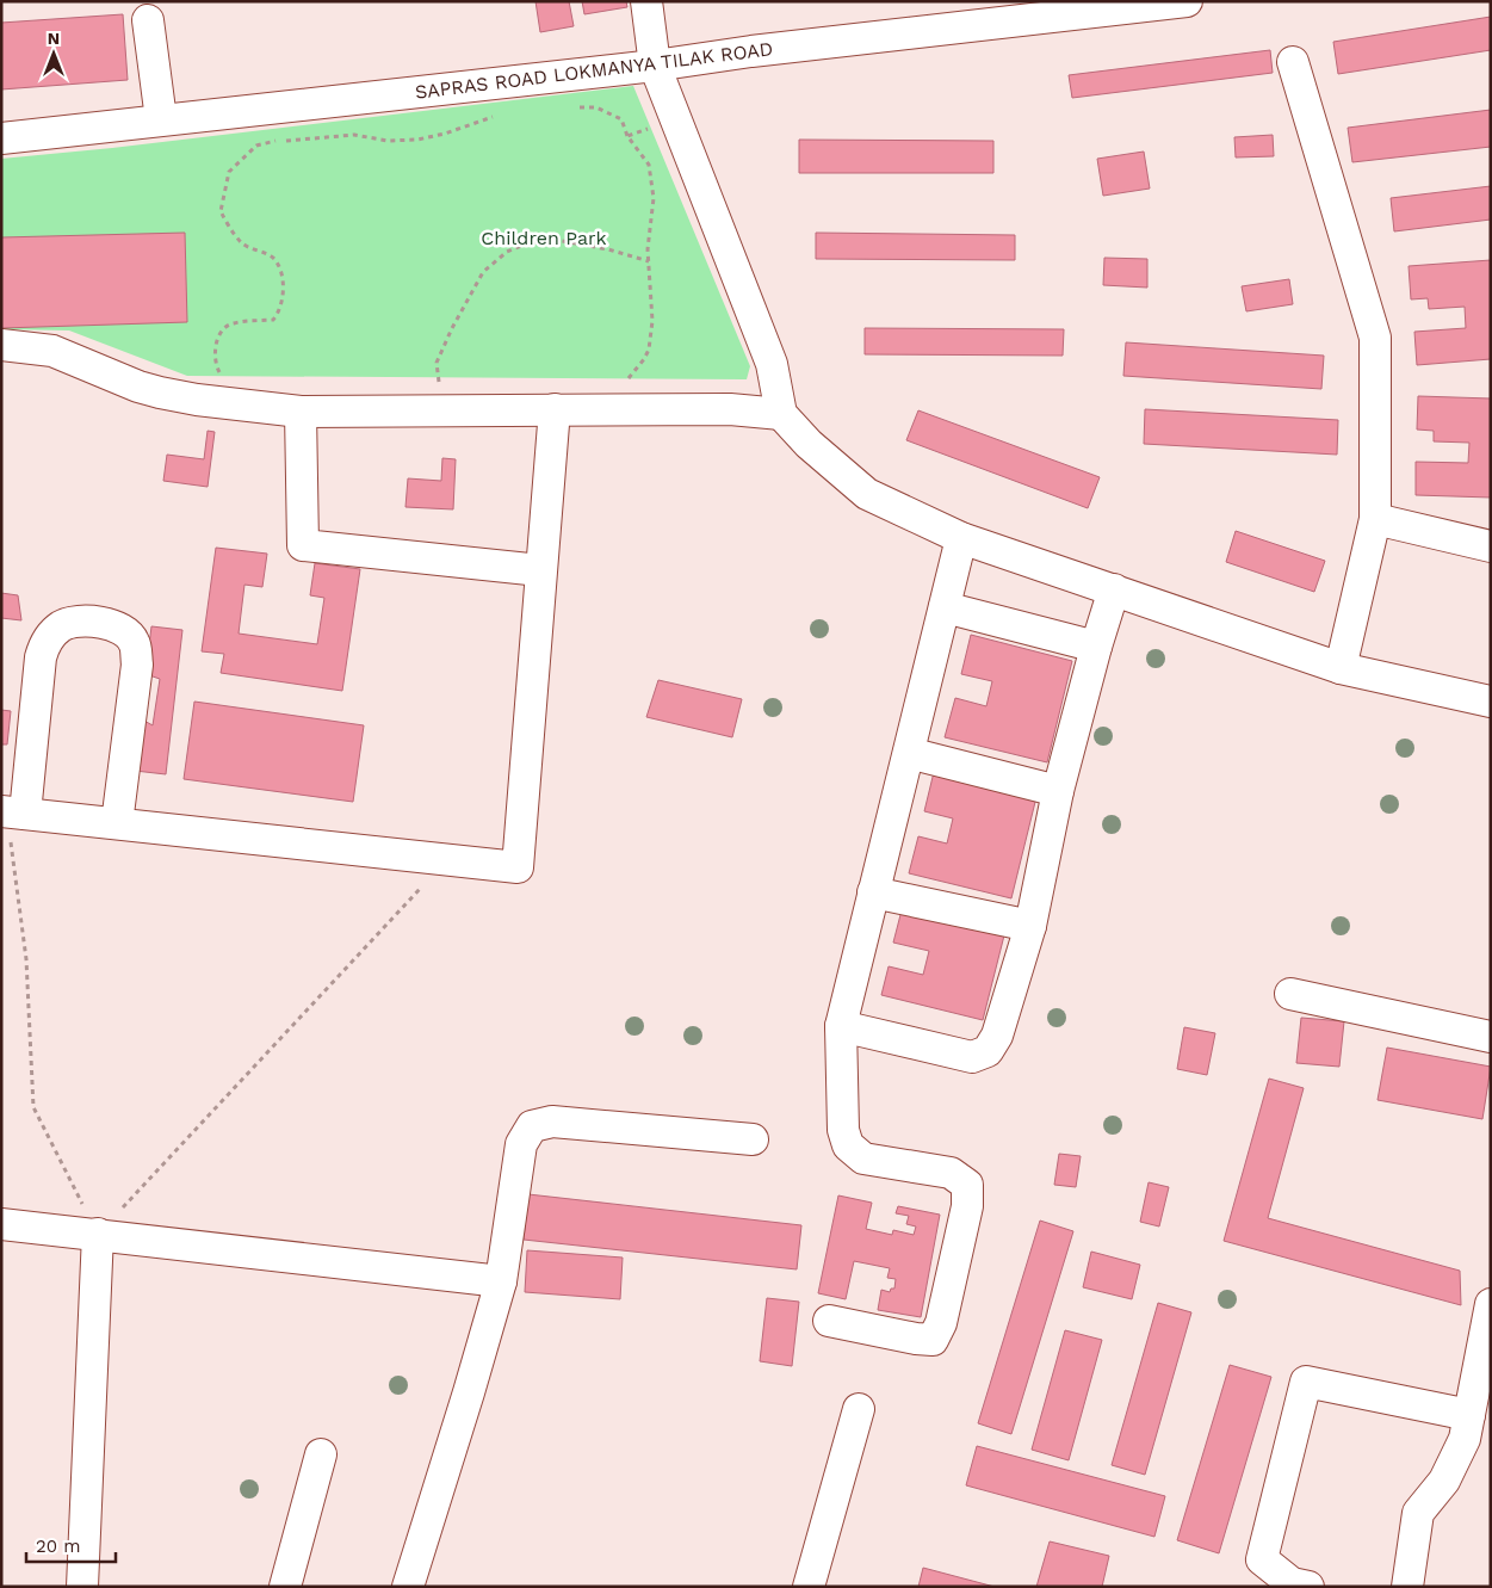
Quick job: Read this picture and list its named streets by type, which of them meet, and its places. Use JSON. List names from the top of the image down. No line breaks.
{"streets":{"street":["SAPRAS ROAD LOKMANYA TILAK ROAD"]},"parks":["Children Park"],"scale_bar":"20 m","north":"top"}
